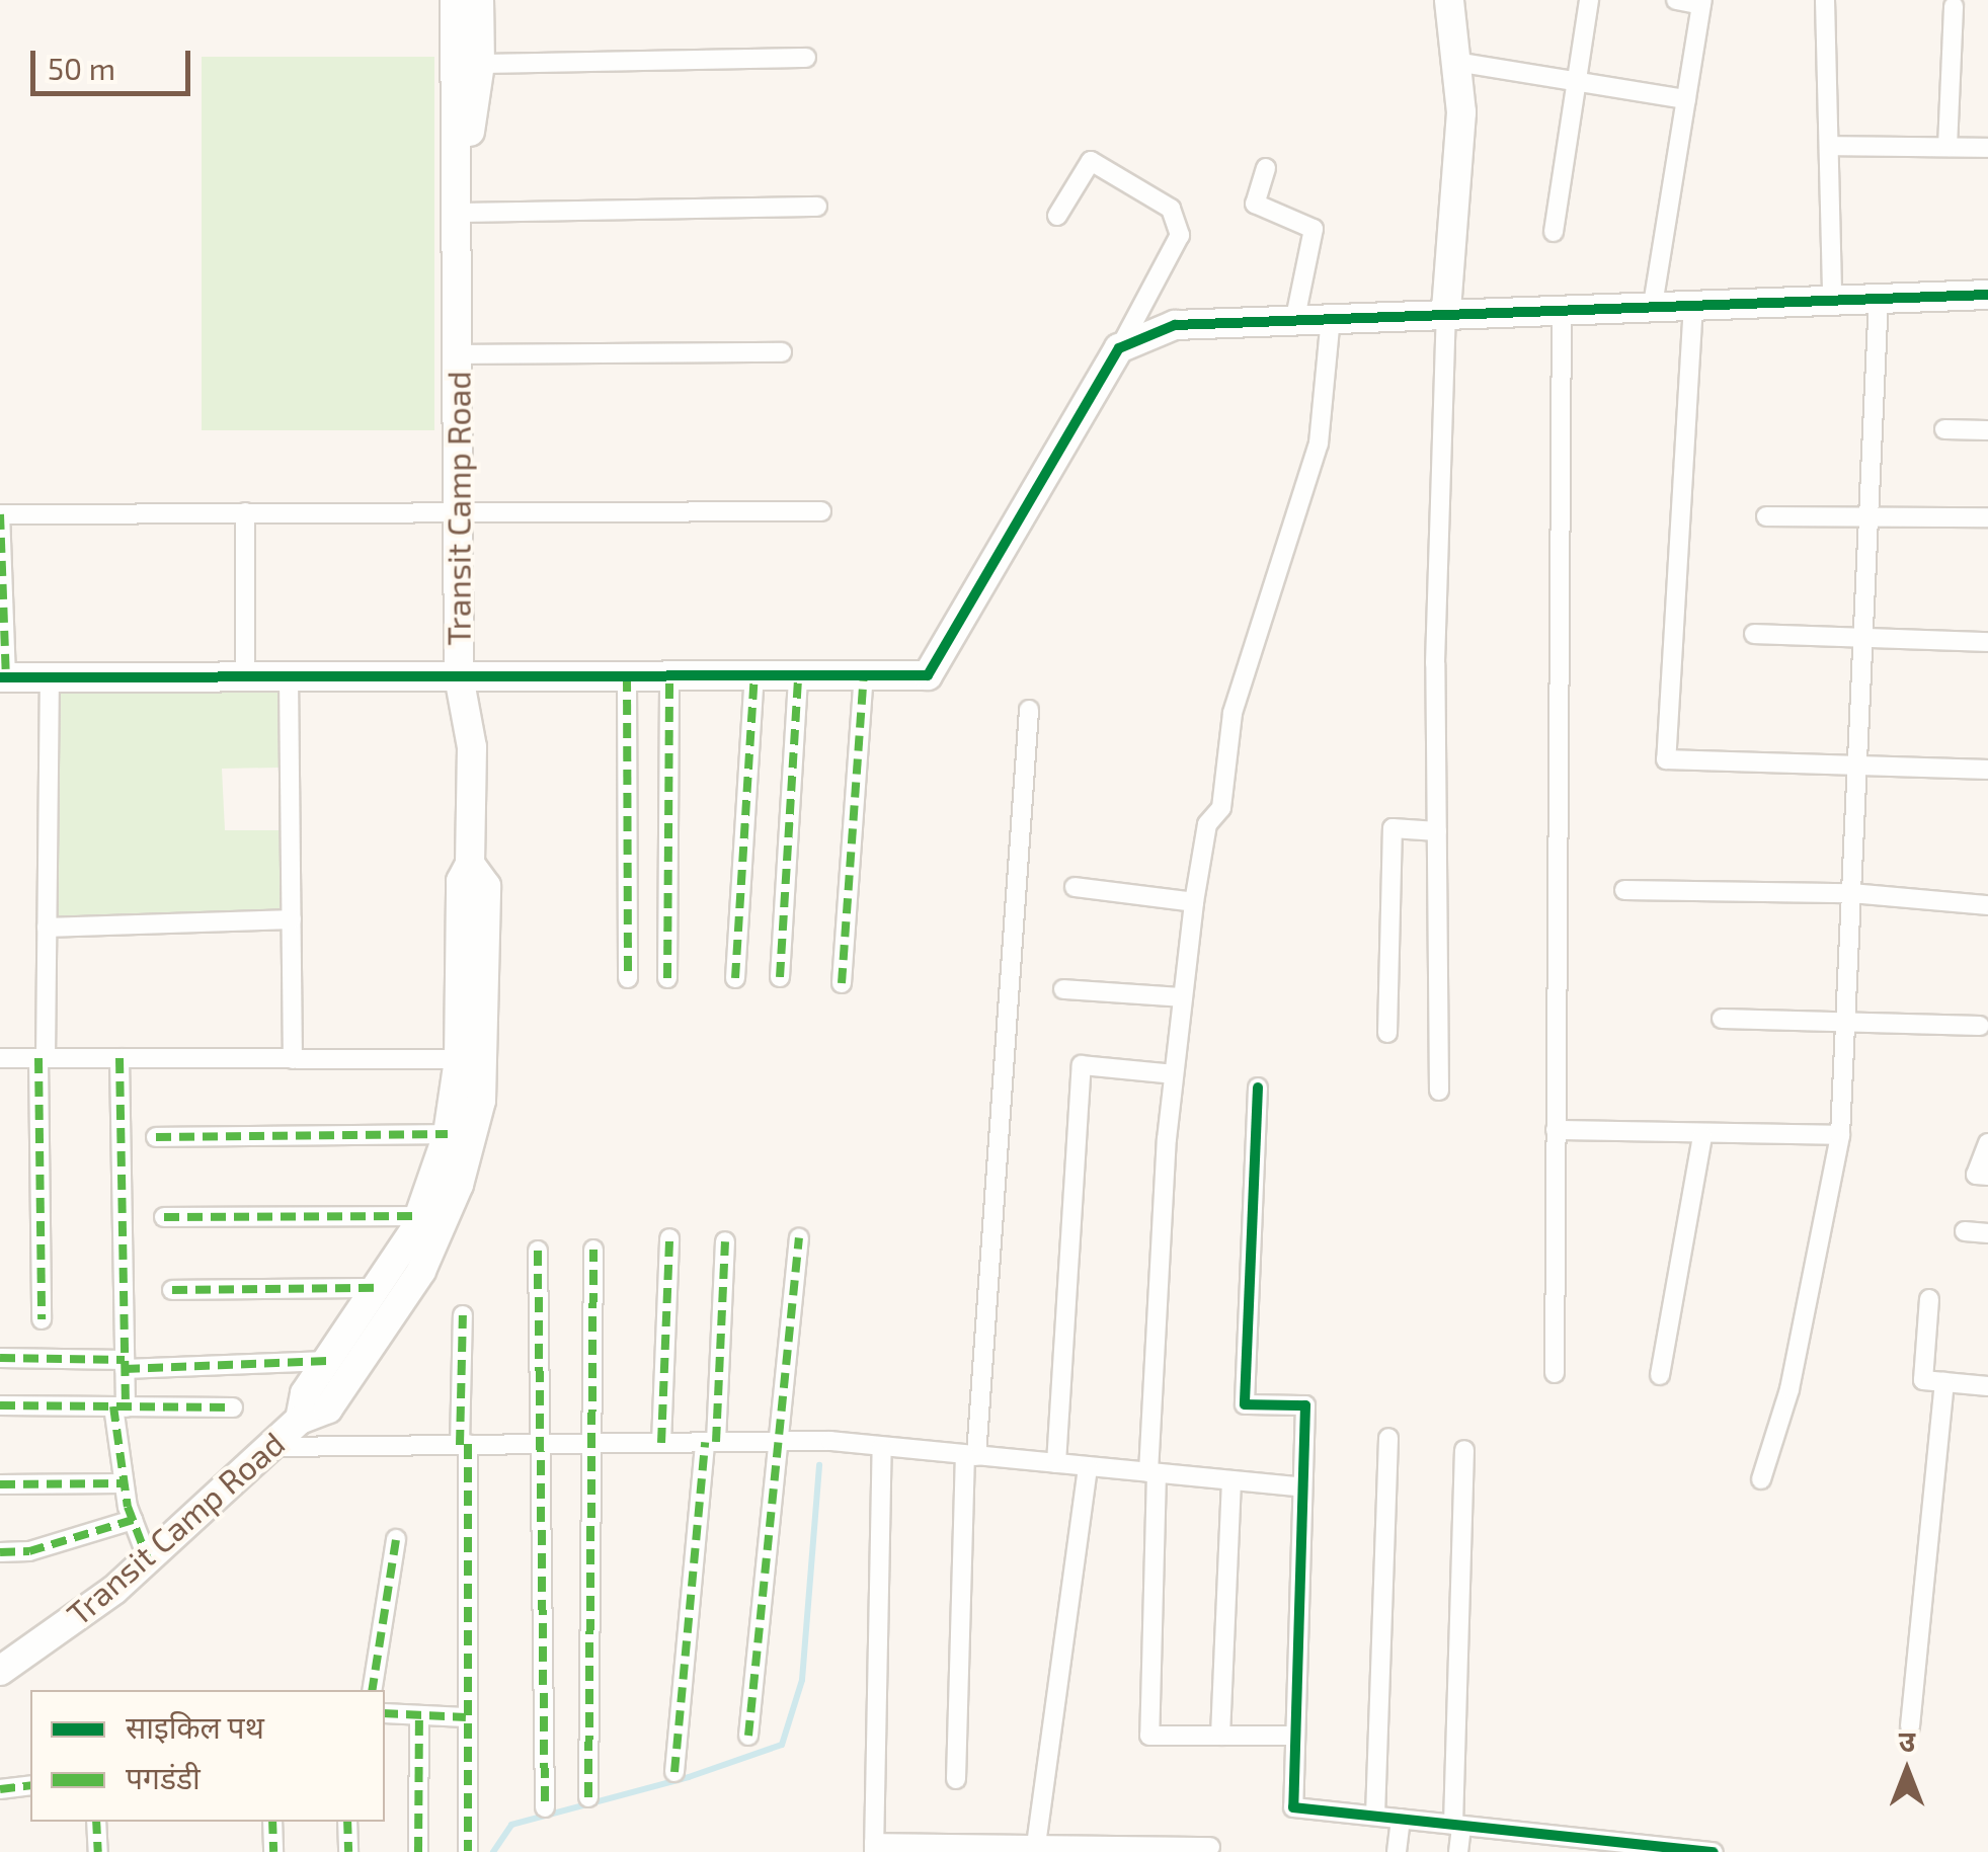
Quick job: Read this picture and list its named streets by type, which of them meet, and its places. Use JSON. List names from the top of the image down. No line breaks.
{"streets":{"street":["Transit Camp Road"]},"legend":["साइकिल पथ","पगडंडी"],"scale_bar":"50 m","north":"top"}
